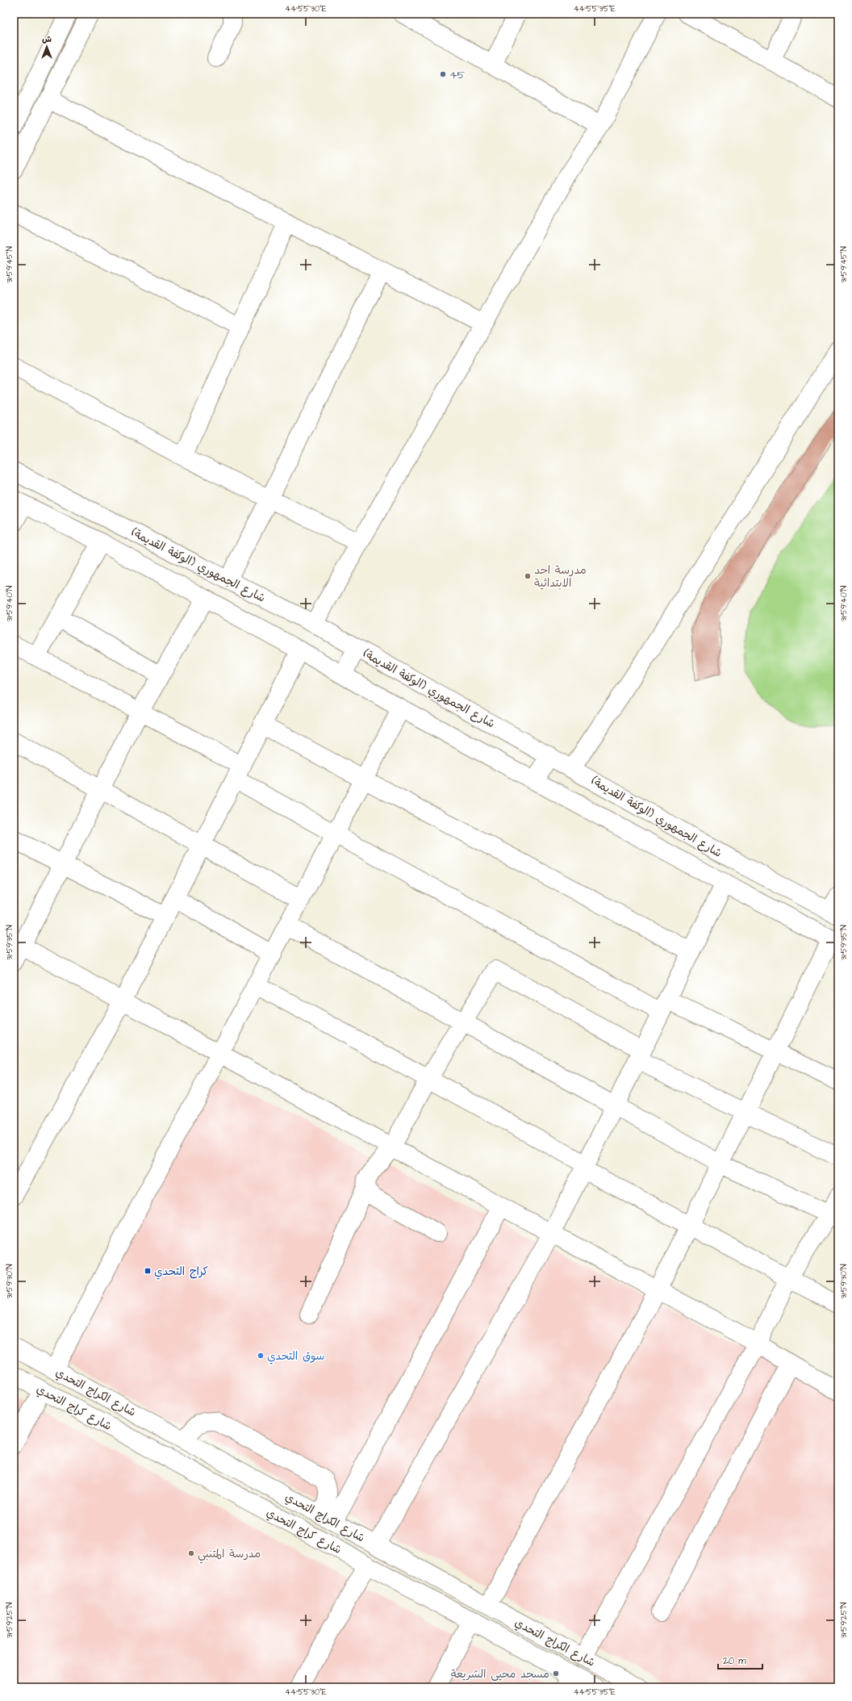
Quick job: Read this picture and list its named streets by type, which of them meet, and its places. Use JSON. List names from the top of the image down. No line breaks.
{"streets":{"street":["شارع الجمهوري (الوكفة القديمة)","شارع الكراج التحدي","شارع كراج التحدي"]},"places":{"other":["45","مدرسة احد الابتدائية","سوق التحدي","مدرسة المتنبي","مسجد محيي الشريعة"],"transit":["كراج التحدي"]},"scale_bar":"20 m","north":"top","coordinates":["44°55'30\"E","44°55'35\"E","31°59'45\"N","31°59'40\"N","31°59'35\"N","31°59'30\"N","31°59'25\"N"]}
